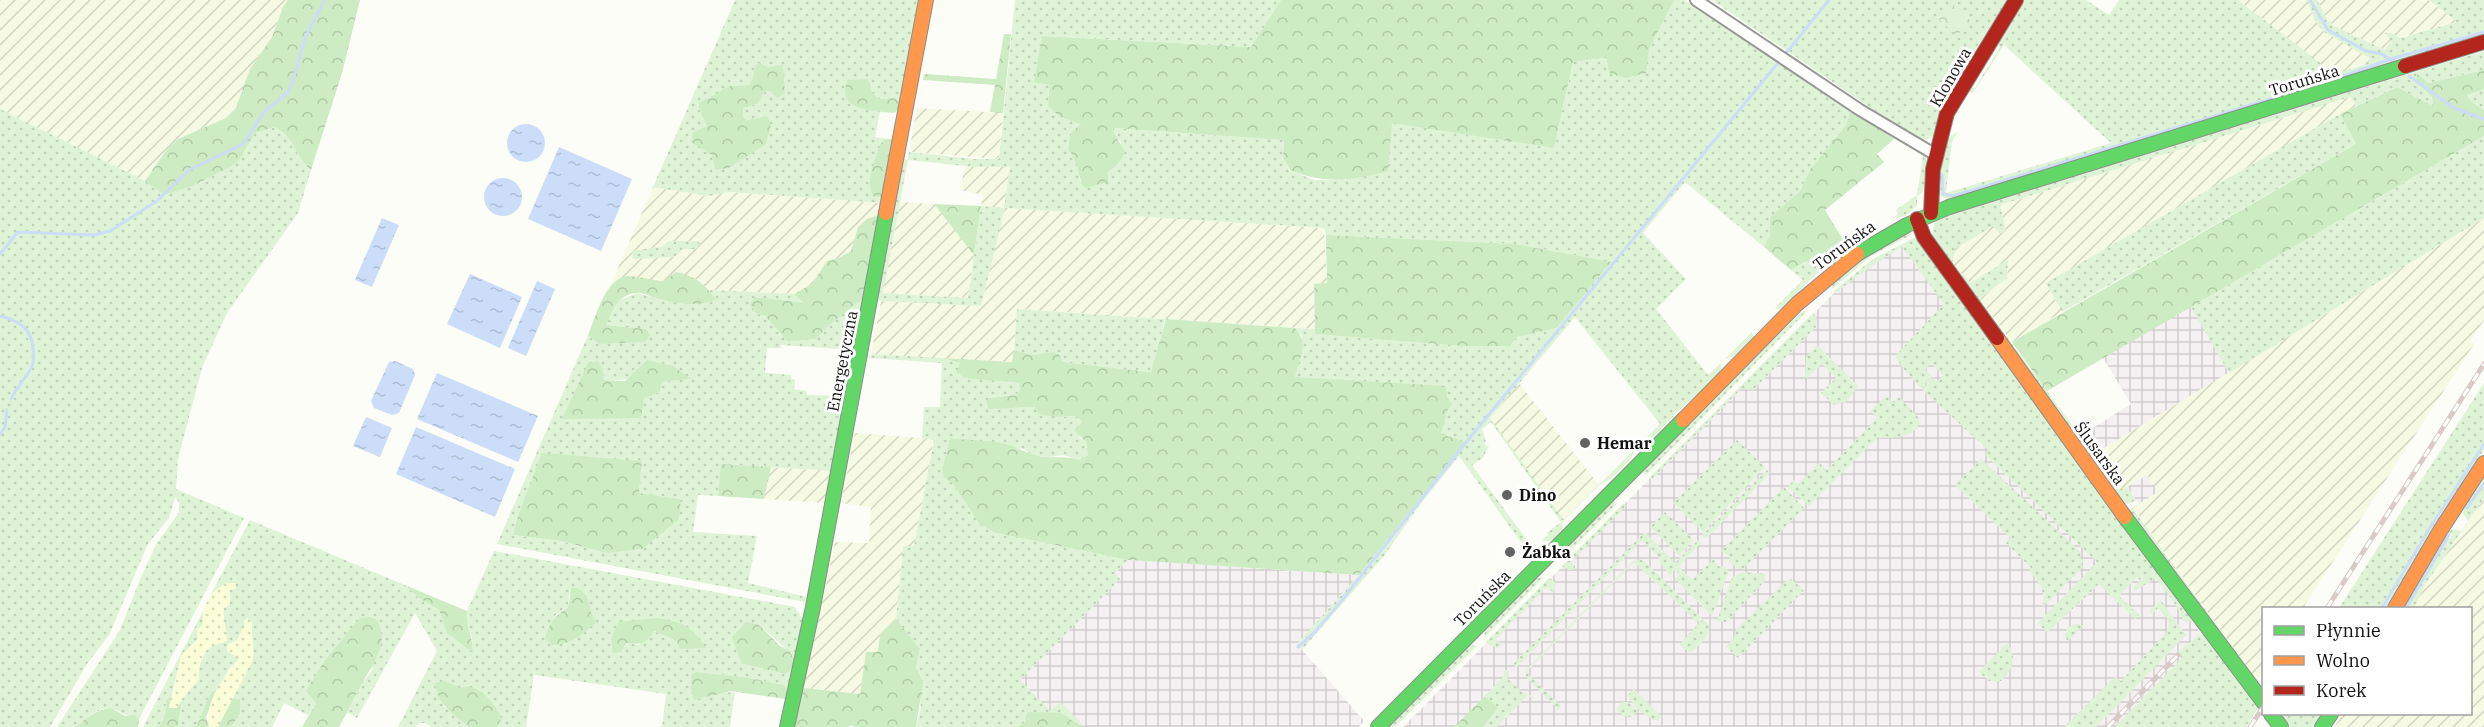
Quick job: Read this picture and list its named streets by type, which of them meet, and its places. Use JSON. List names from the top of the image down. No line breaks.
{"streets":{"street":["Klonowa","Toruńska","Energetyczna","Ślusarska"]},"crossings":[["Klonowa","Toruńska"],["Toruńska","Ślusarska"]],"places":["Hemar","Dino","Żabka"],"legend":["Płynnie","Wolno","Korek"]}
